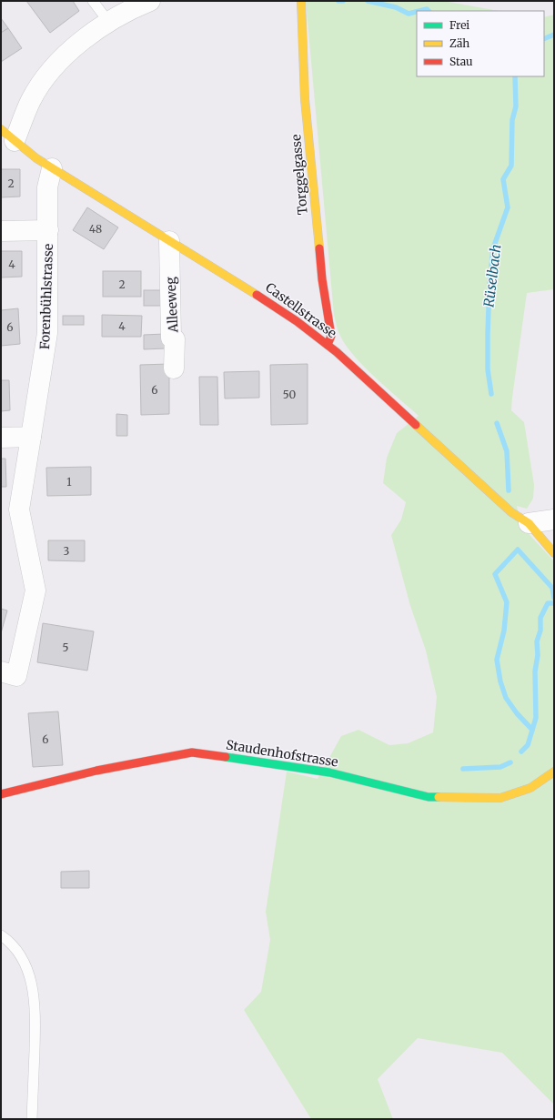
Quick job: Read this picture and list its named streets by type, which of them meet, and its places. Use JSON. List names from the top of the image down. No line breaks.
{"streets":{"street":["Torggelgasse","Forenbühlstrasse","Alleeweg","Castellstrasse","Staudenhofstrasse"]},"crossings":[["Torggelgasse","Castellstrasse"],["Forenbühlstrasse","Castellstrasse"],["Alleeweg","Castellstrasse"]],"water":["Rüselbach"],"house_numbers":["2","48","4","2","4","6","6","50","1","3","5","6"],"legend":["Frei","Zäh","Stau"]}
